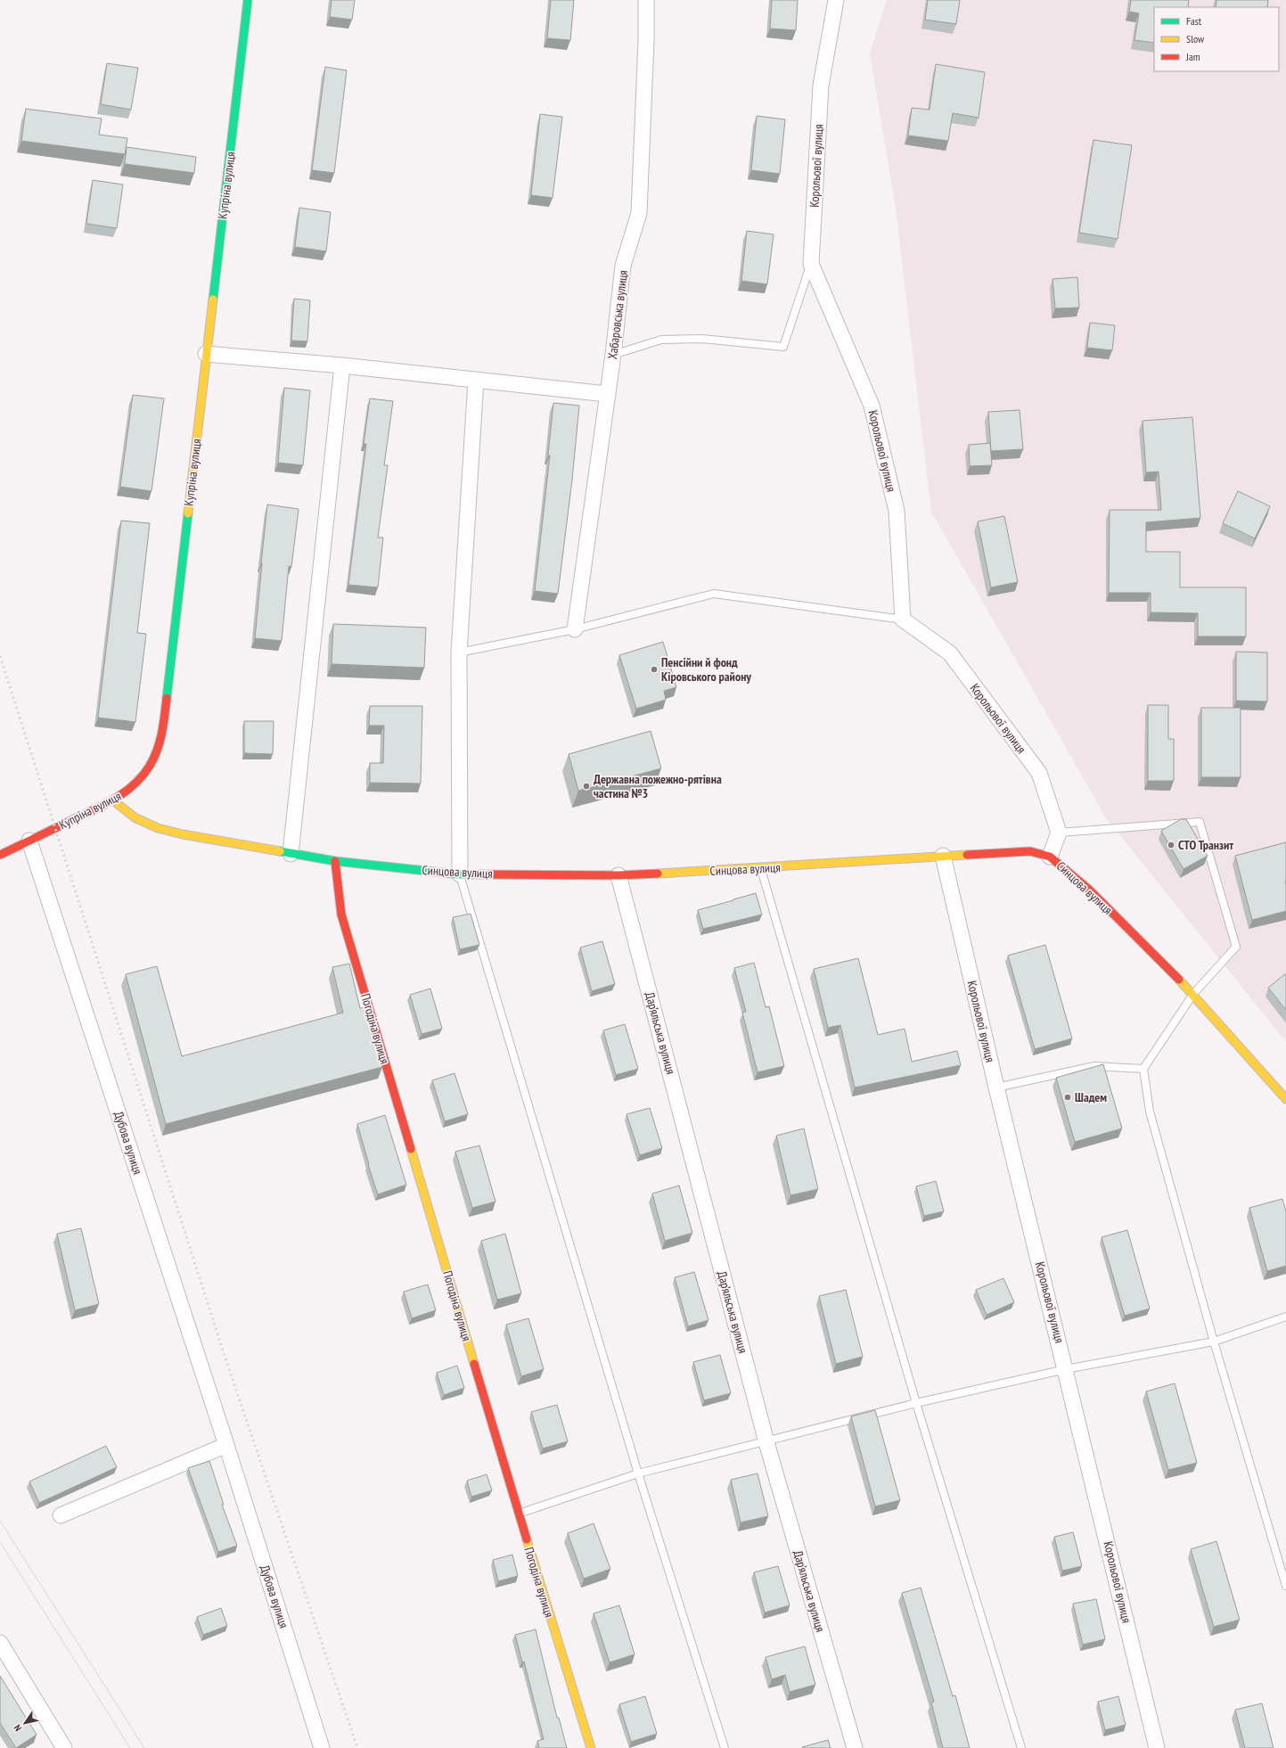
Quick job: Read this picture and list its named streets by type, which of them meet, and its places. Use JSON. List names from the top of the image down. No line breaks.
{"streets":{"street":["Корольової вулиця","Купріна вулиця","Хабаровська вулиця","Синцова вулиця","Погодіна вулиця","Дар’яльська вулиця","Дубова вулиця"]},"crossings":[["Корольової вулиця","Синцова вулиця"],["Купріна вулиця","Синцова вулиця"],["Купріна вулиця","Дубова вулиця"],["Синцова вулиця","Погодіна вулиця"],["Синцова вулиця","Дар’яльська вулиця"]],"places":["Пенсійни й фонд Кіровського району","Державна пожежно-рятівна частина №3","СТО Транзит","Шадем"],"legend":["Fast","Slow","Jam"],"north":"bottom left"}
